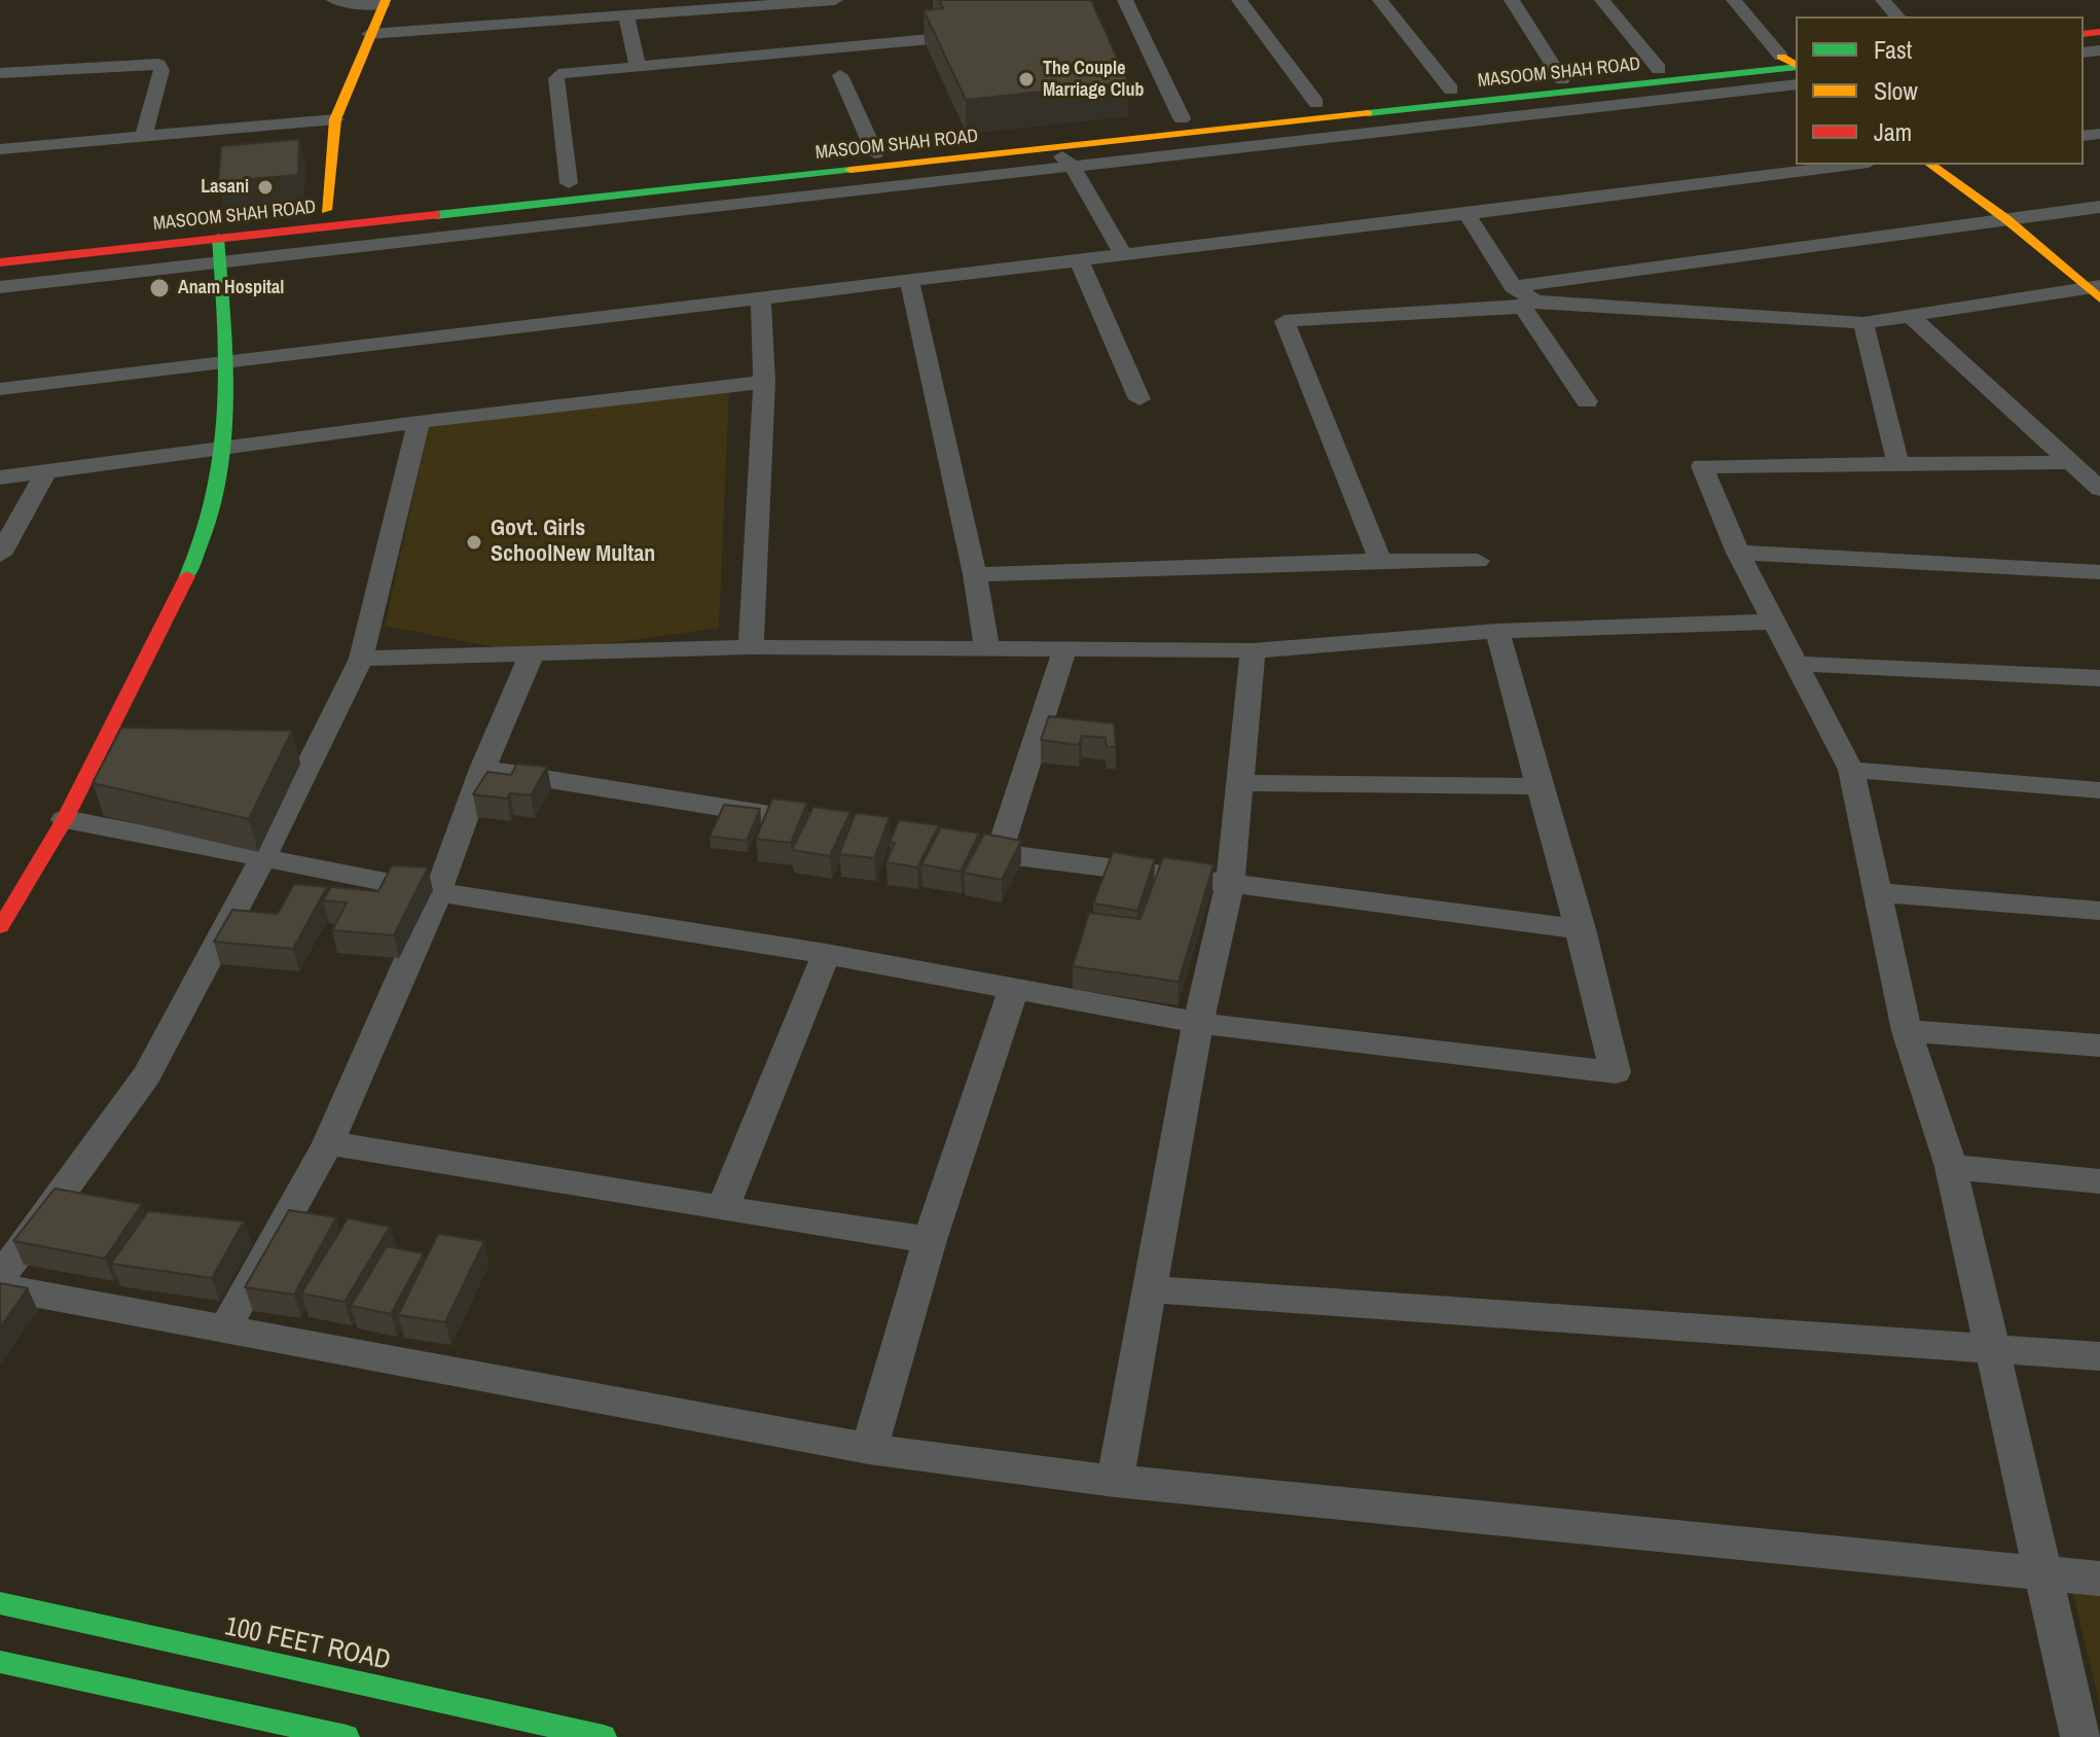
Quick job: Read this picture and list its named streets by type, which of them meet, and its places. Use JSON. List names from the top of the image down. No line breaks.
{"streets":{"main road":["MASOOM SHAH ROAD","100 FEET ROAD"]},"places":["The Couple Marriage Club","Lasani","Anam Hospital","Govt. Girls SchoolNew Multan"],"legend":["Fast","Slow","Jam"]}
